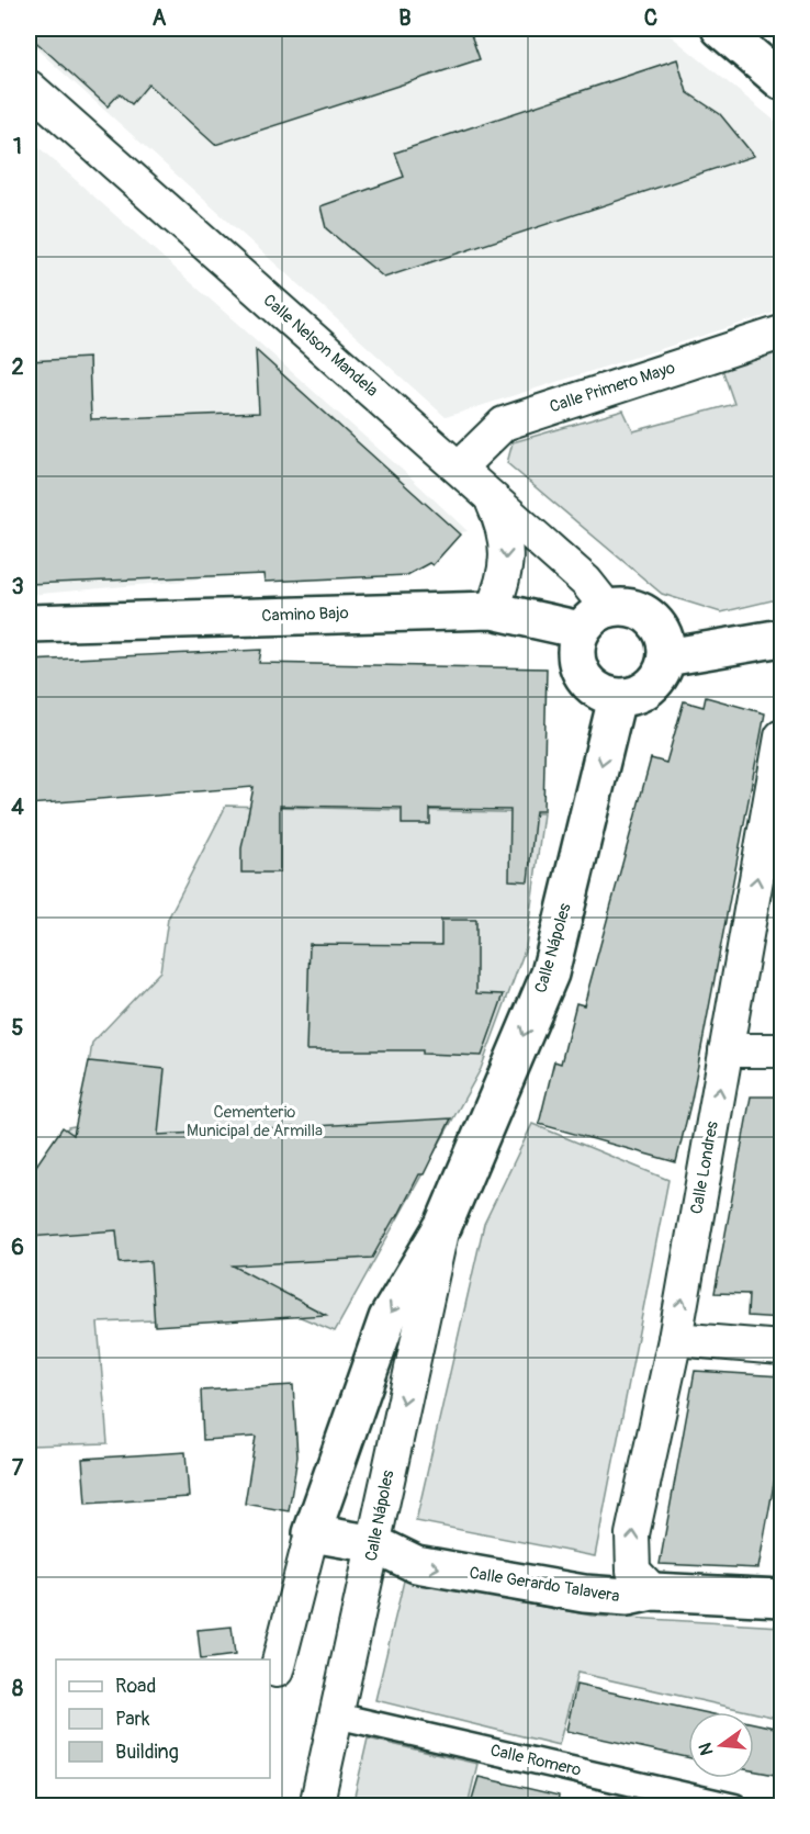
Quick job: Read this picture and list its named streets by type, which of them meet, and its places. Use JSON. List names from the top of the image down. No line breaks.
{"streets":{"street":["Calle Nelson Mandela","Calle Primero Mayo","Camino Bajo","Calle Nápoles","Calle Londres","Calle Gerardo Talavera","Calle Romero"]},"crossings":[["Calle Nelson Mandela","Calle Primero Mayo"],["Calle Nelson Mandela","Camino Bajo"],["Calle Nelson Mandela","Calle Nápoles"],["Camino Bajo","Calle Nápoles"],["Calle Nápoles","Calle Gerardo Talavera"],["Calle Nápoles","Calle Romero"],["Calle Londres","Calle Gerardo Talavera"]],"one_way":["Calle Nápoles","Calle Londres","Calle Gerardo Talavera"],"parks":["Cementerio Municipal de Armilla"],"legend":["Road","Park","Building"],"north":"left","grid":{"columns":["A","B","C"],"rows":["1","2","3","4","5","6","7","8"]}}
